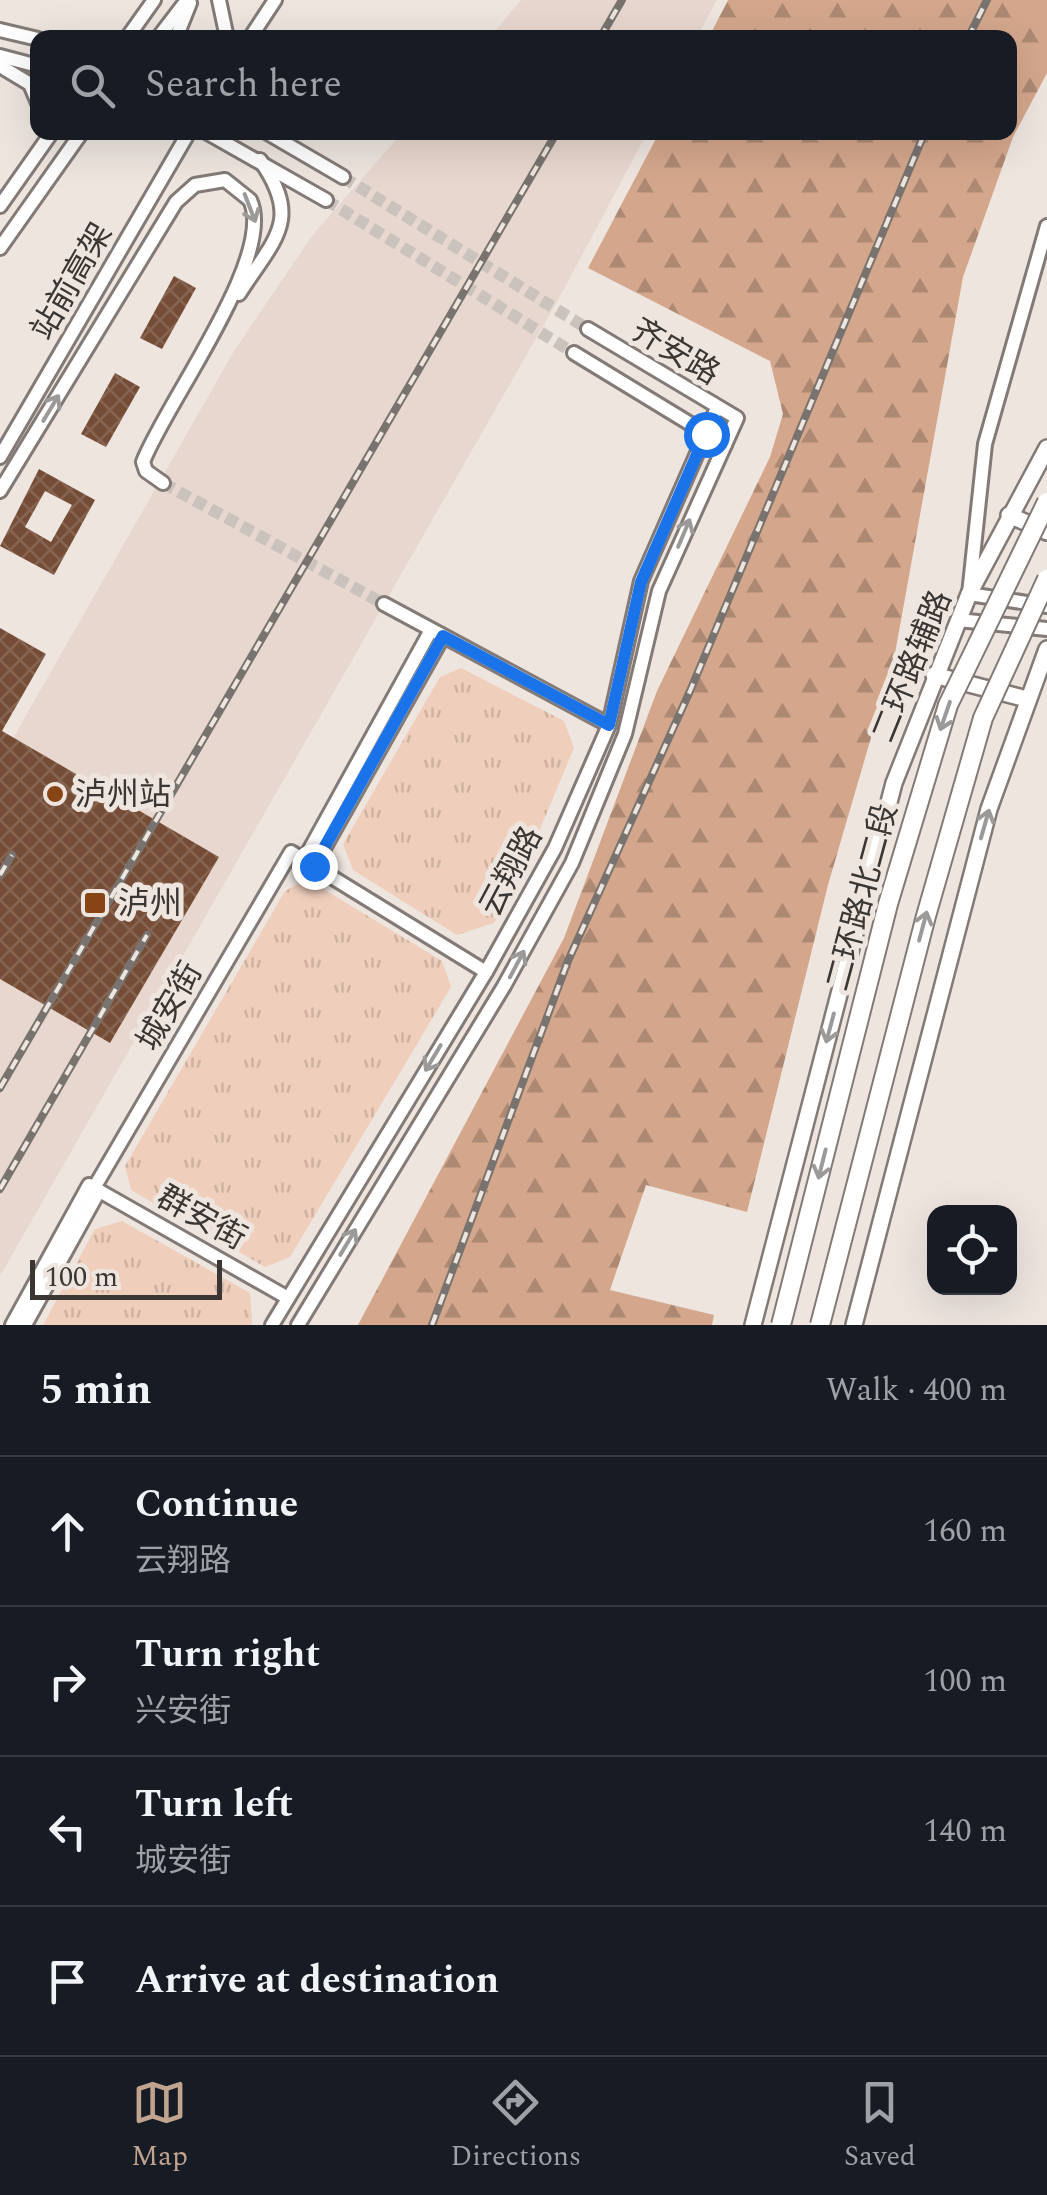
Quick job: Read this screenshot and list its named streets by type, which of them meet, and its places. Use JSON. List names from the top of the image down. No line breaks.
{"streets":{"highway":["二环路北二段"],"main road":["二环路辅路"],"street":["站前高架","齐安路","云翔路","城安街","群安街"]},"crossings":[["齐安路","云翔路"],["云翔路","群安街"],["城安街","群安街"]],"places":{"other":["泸州站"],"transit":["泸州"]},"scale_bar":"100 m","page":{"search":"Search here","scale":"100 m","heading":["5 min","Walk · 400 m"],"list":[["Continue","云翔路","160 m"],["Turn right","兴安街","100 m"],["Turn left","城安街","140 m"],"Arrive at destination"],"nav":["Map","Directions","Saved"]}}
